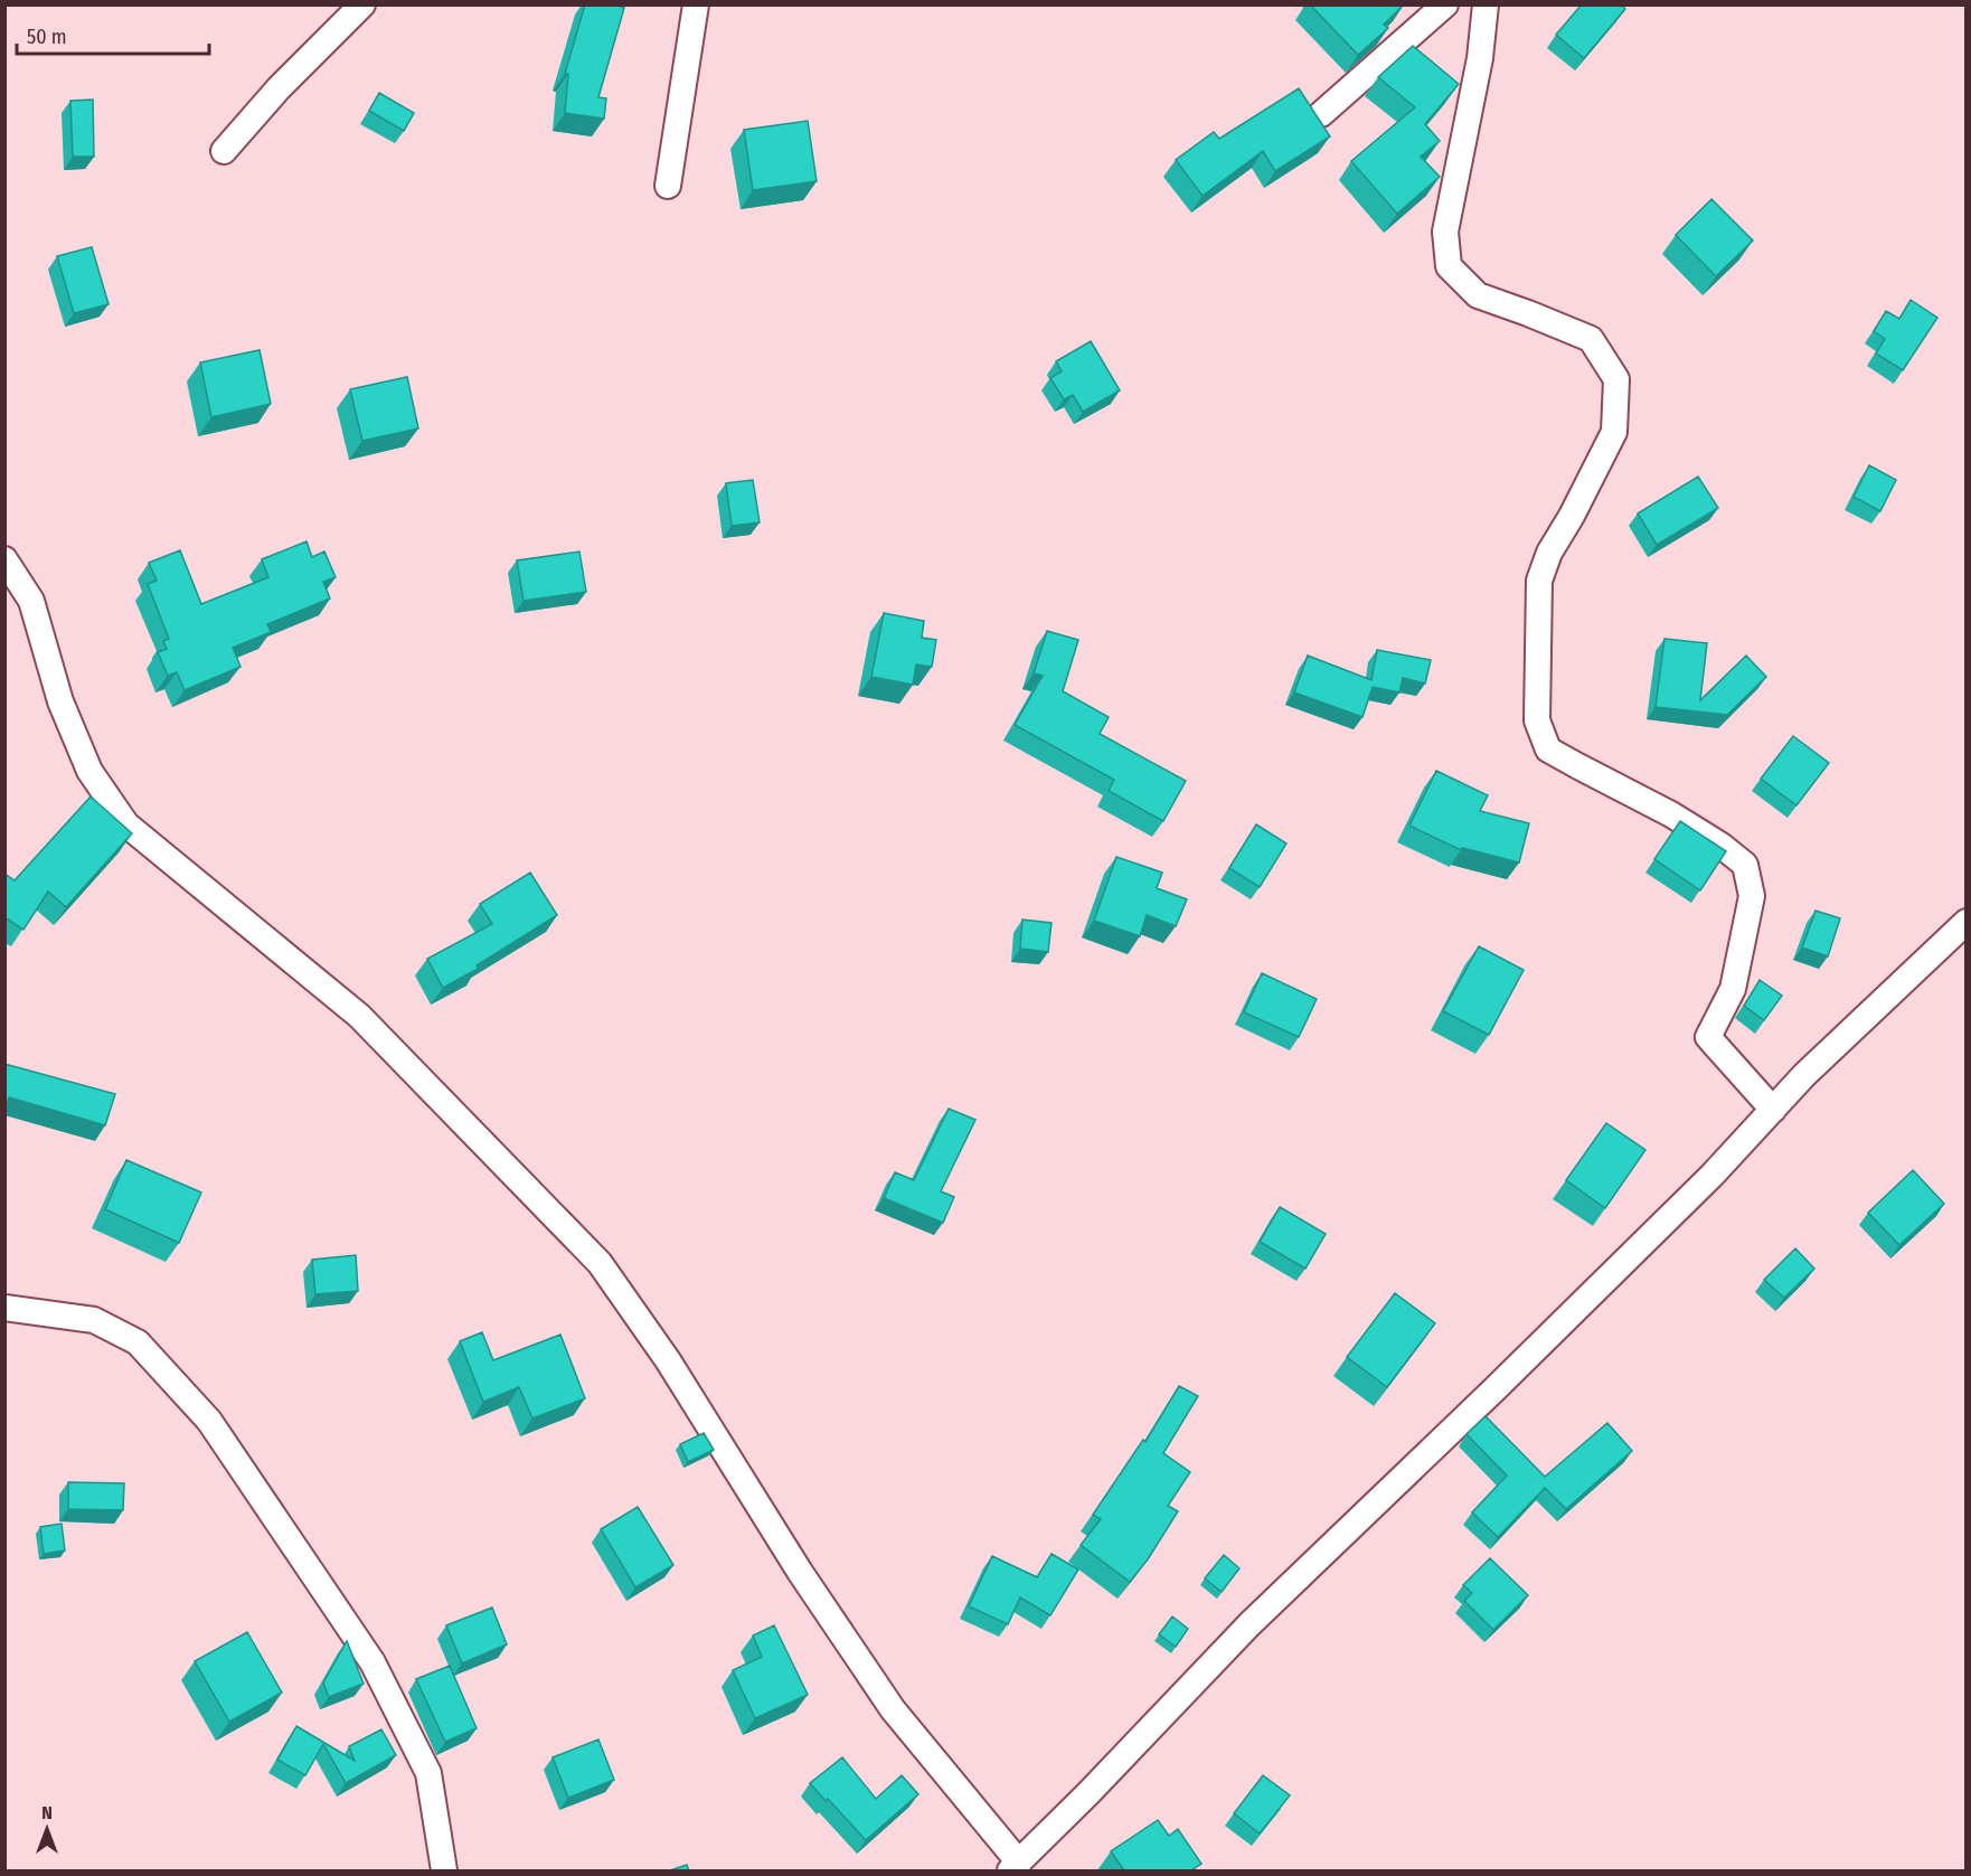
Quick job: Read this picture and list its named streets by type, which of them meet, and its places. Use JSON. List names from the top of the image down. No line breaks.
{"scale_bar":"50 m","north":"top"}
